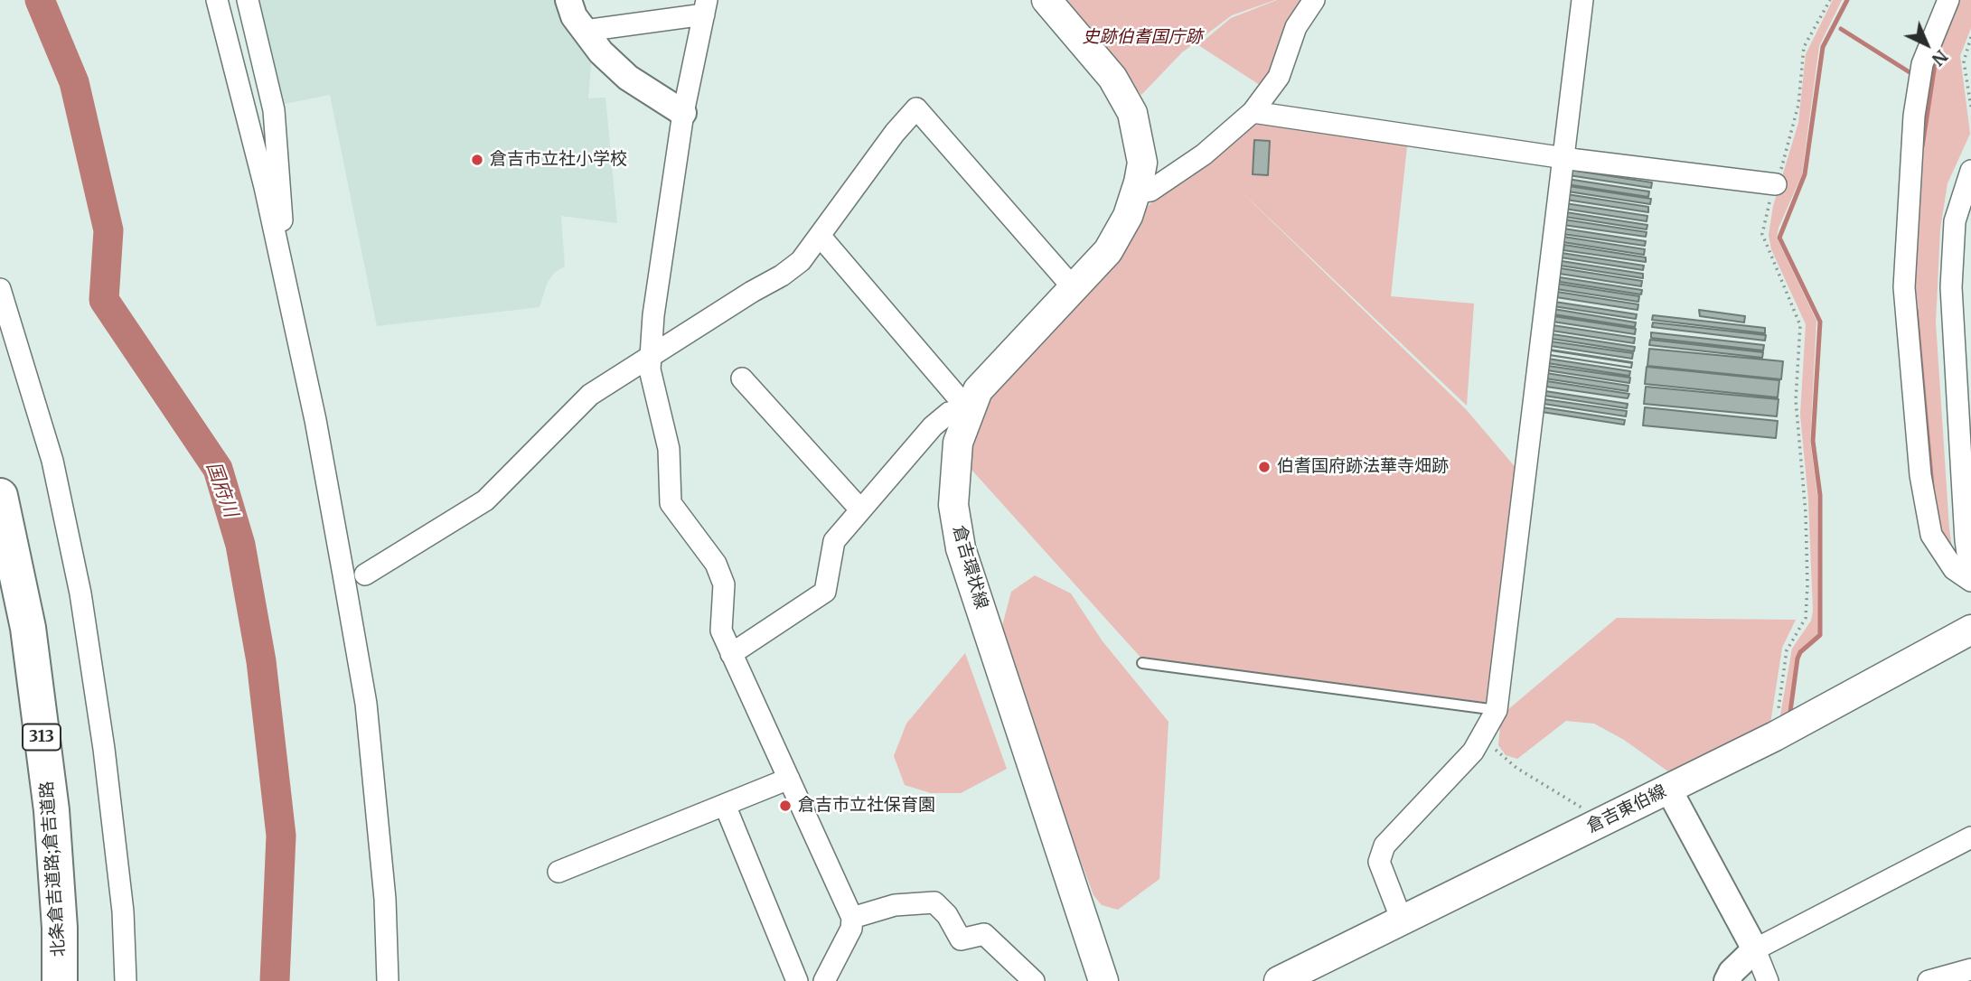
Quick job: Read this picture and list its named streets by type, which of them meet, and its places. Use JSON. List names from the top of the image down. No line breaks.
{"streets":{"highway":["313","北条倉吉道路;倉吉道路"],"main road":["倉吉環状線","倉吉東伯線"]},"water":["国府川"],"parks":["史跡伯耆国庁跡"],"places":["倉吉市立社小学校","伯耆国府跡法華寺畑跡","倉吉市立社保育園"],"north":"bottom right"}
